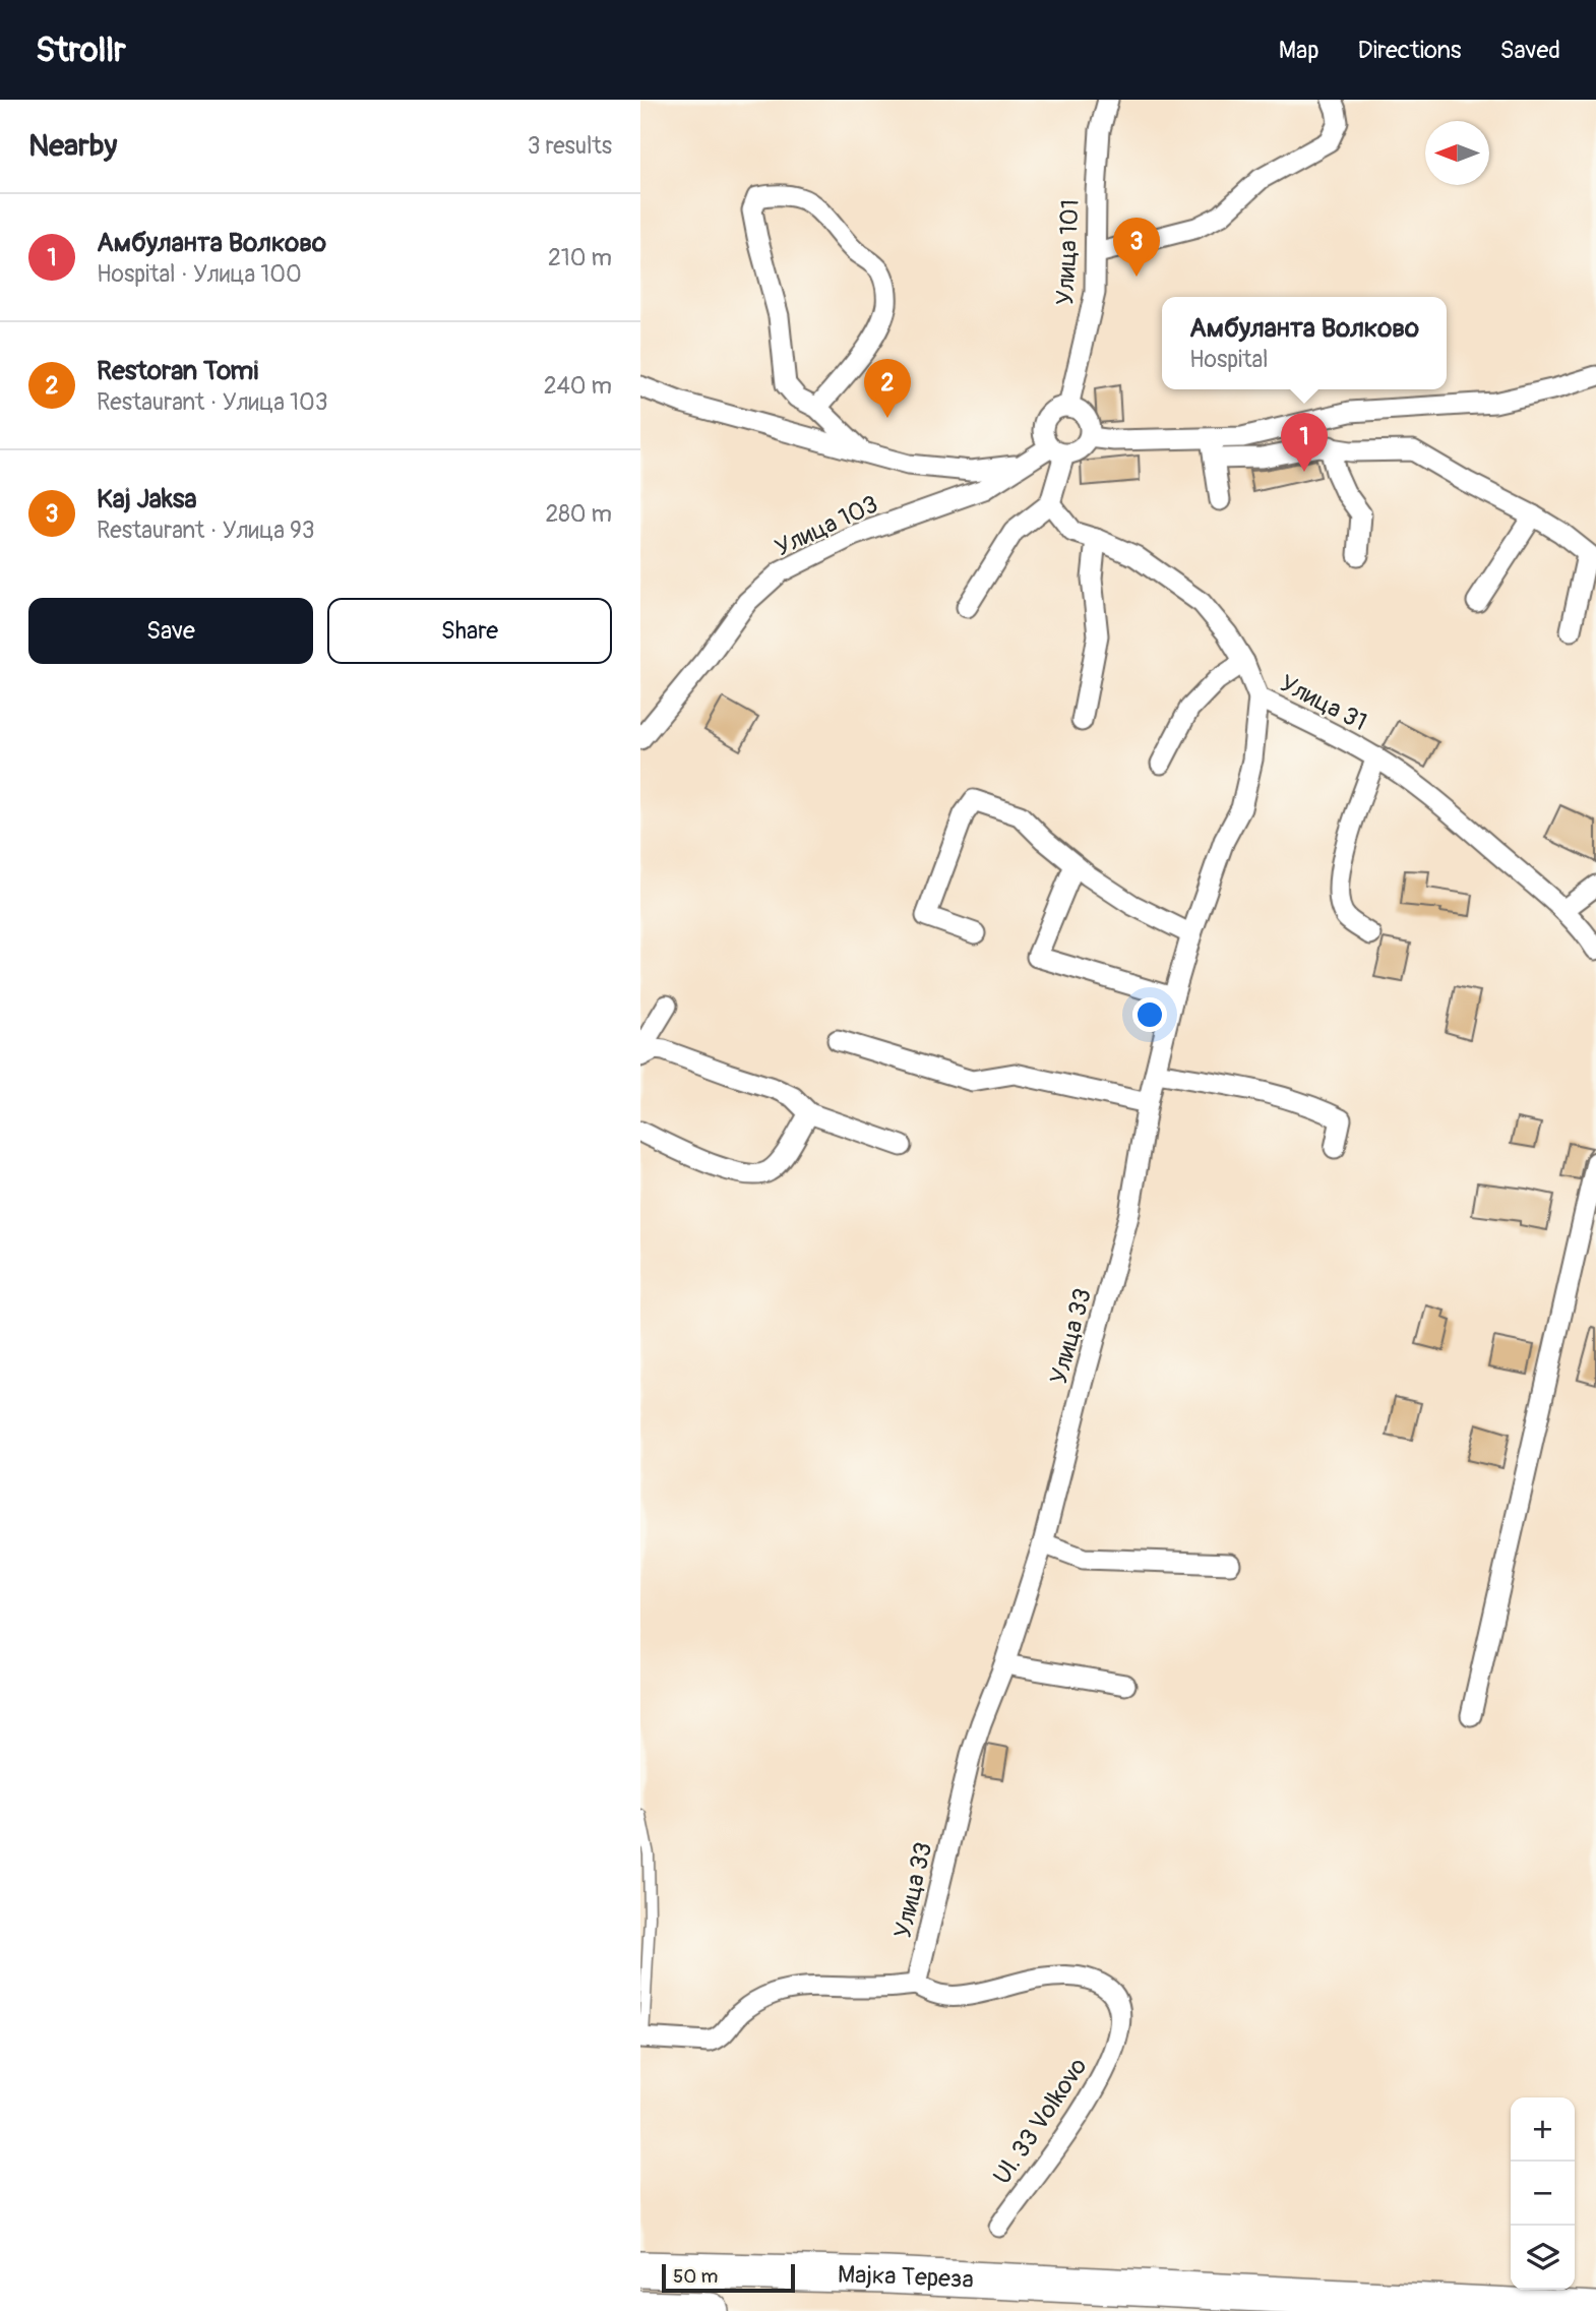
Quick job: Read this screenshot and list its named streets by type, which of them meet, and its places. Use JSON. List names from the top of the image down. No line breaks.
{"streets":{"highway":["Мајка Тереза"],"street":["Улица 101","Улица 103","Улица 31","Улица 33","Ul. 33 Volkovo"]},"crossings":[["Улица 101","Улица 103"],["Улица 31","Улица 33"],["Улица 33","Ul. 33 Volkovo"]],"scale_bar":"50 m","north":"left","page":{"header":"Strollr","nav":["Map","Directions","Saved"],"heading":["Nearby","3 results"],"list":[{"mark":"1","name":"Амбуланта Волково","note":"Hospital · Улица 100","value":"210 m"},{"mark":"2","name":"Restoran Tomi","note":"Restaurant · Улица 103","value":"240 m"},{"mark":"3","name":"Kaj Jaksa","note":"Restaurant · Улица 93","value":"280 m"}],"pins":["3","2","1"],"popup":["Амбуланта Волково","Hospital"],"buttons":["Save","Share"],"map_buttons":["+","−"],"scale":"50 m"}}
